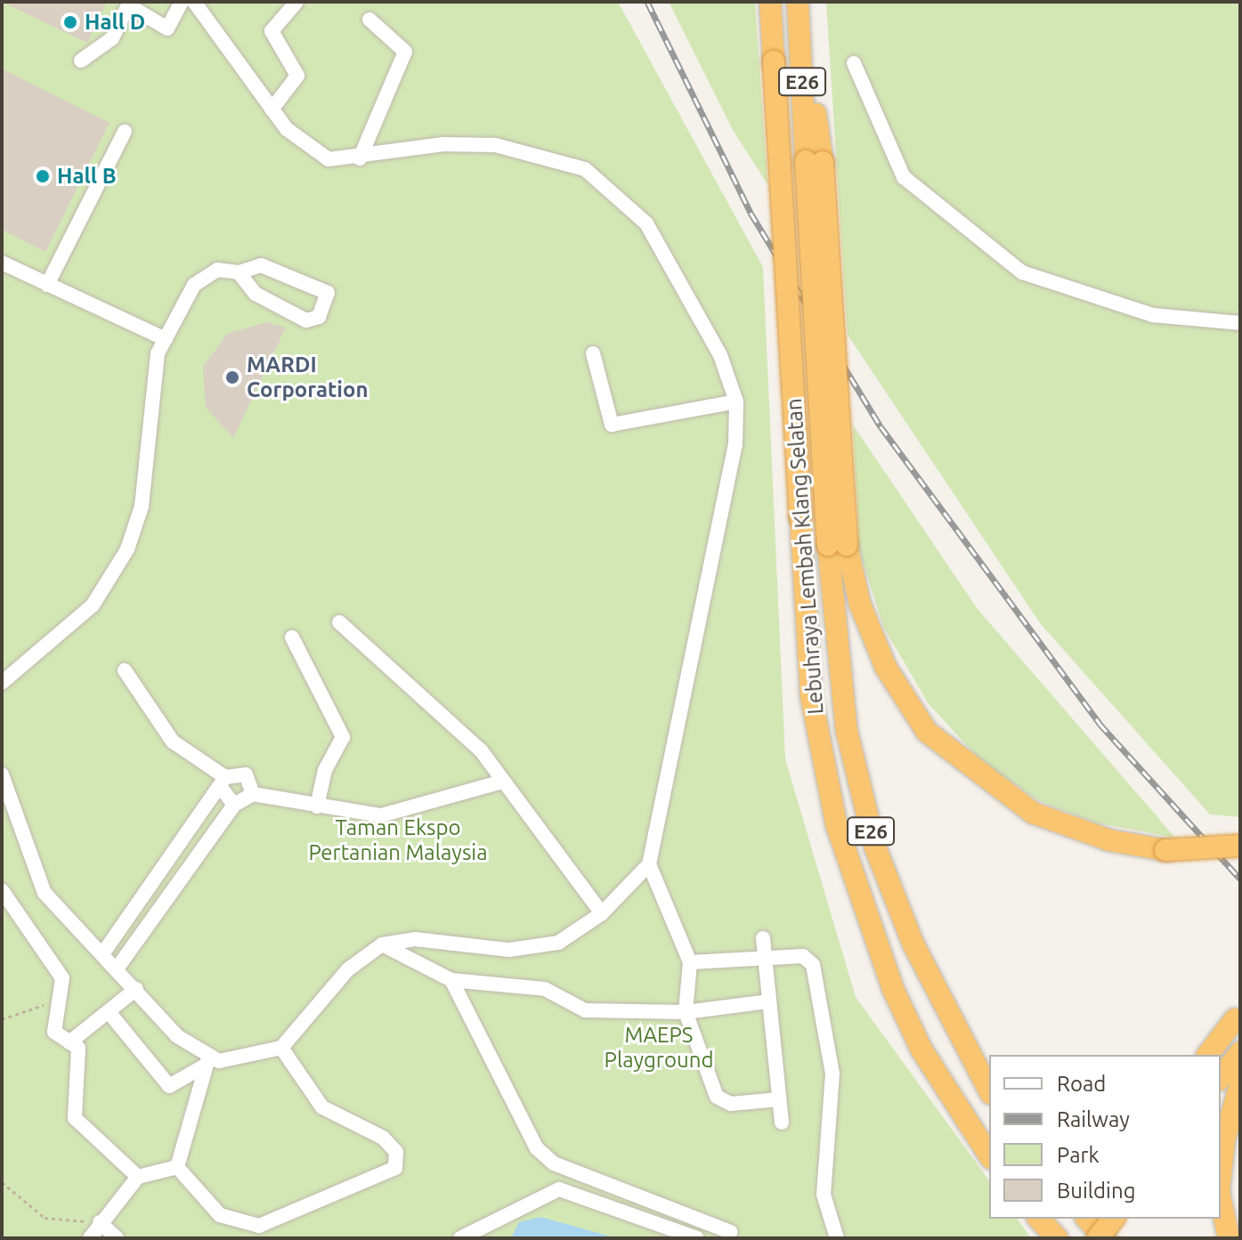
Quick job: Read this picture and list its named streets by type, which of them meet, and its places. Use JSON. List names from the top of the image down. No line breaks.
{"streets":{"highway":["E26","Lebuhraya Lembah Klang Selatan"]},"parks":["Taman Ekspo Pertanian Malaysia","MAEPS Playground"],"places":["Hall D","Hall B","MARDI Corporation"],"legend":["Road","Railway","Park","Building"]}
